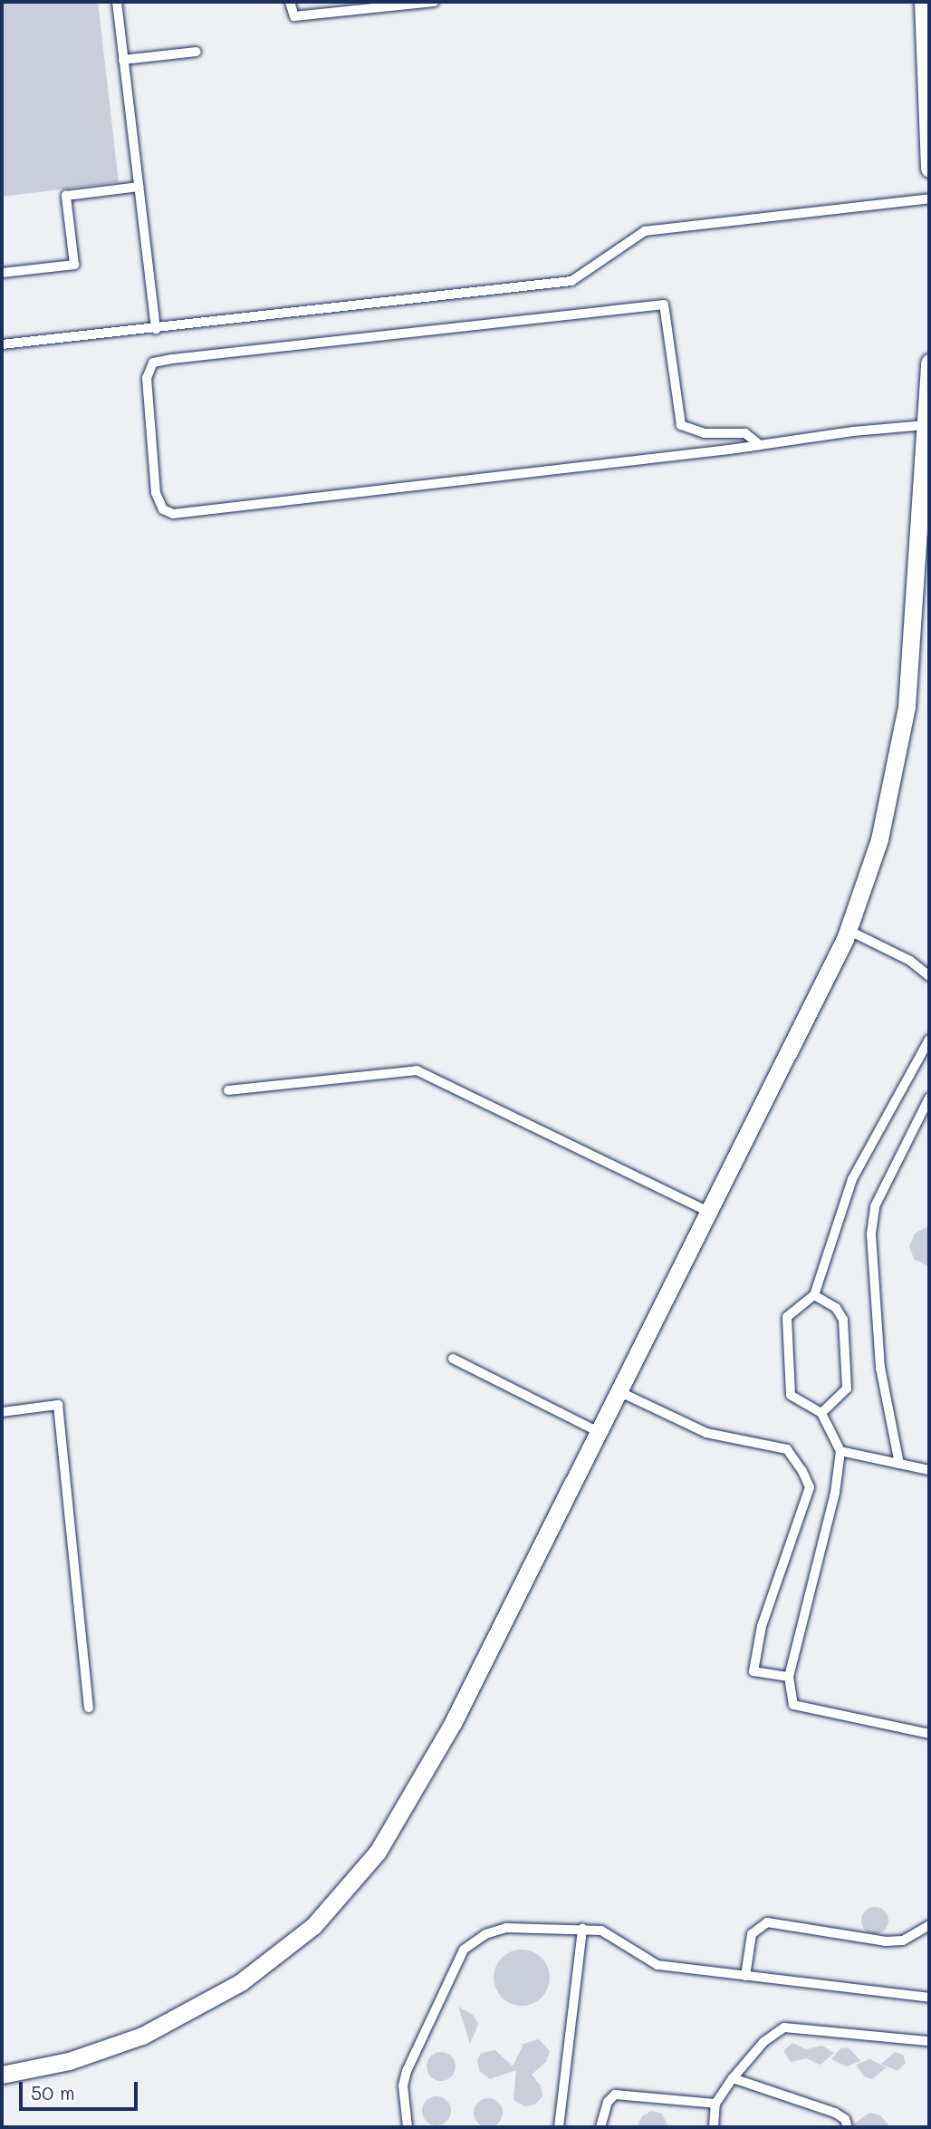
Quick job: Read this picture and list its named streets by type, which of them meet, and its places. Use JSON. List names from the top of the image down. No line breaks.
{"scale_bar":"50 m"}
